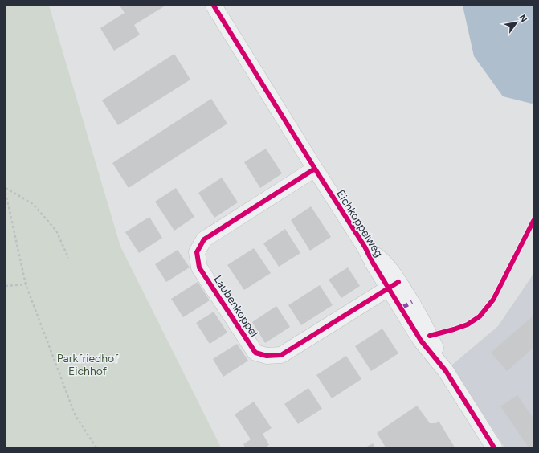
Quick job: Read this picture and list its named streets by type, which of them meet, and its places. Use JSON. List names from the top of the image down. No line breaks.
{"streets":{"street":["Eichkoppelweg","Laubenkoppel"]},"crossings":[["Eichkoppelweg","Laubenkoppel"]],"parks":["Parkfriedhof Eichhof"],"north":"top right"}
